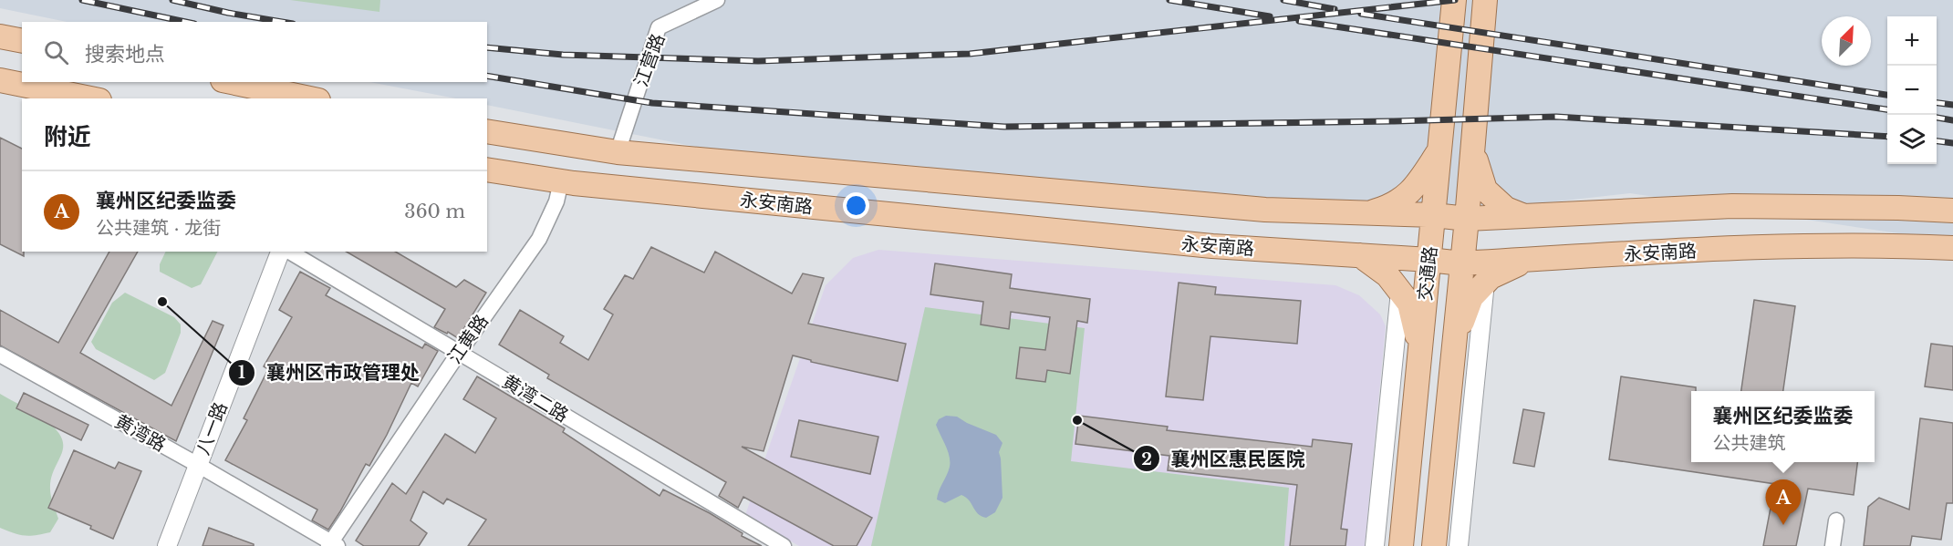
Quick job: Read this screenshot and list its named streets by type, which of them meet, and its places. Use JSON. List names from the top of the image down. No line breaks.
{"streets":{"main road":["永安南路","交通路"],"street":["江营路","江黄路","黄湾二路","八一路","黄湾路"]},"crossings":[["江营路","永安南路"],["永安南路","交通路"],["永安南路","江黄路"],["江黄路","黄湾二路"],["江黄路","黄湾路"],["八一路","黄湾路"]],"places":["襄州区市政管理处","襄州区惠民医院"],"north":"top right","page":{"map_buttons":["+","−"],"search":"搜索地点","heading":"附近","list":[{"mark":"A","name":"襄州区纪委监委","note":"公共建筑 · 龙街","value":"360 m"}],"popup":["襄州区纪委监委","公共建筑"],"pins":"A"}}
